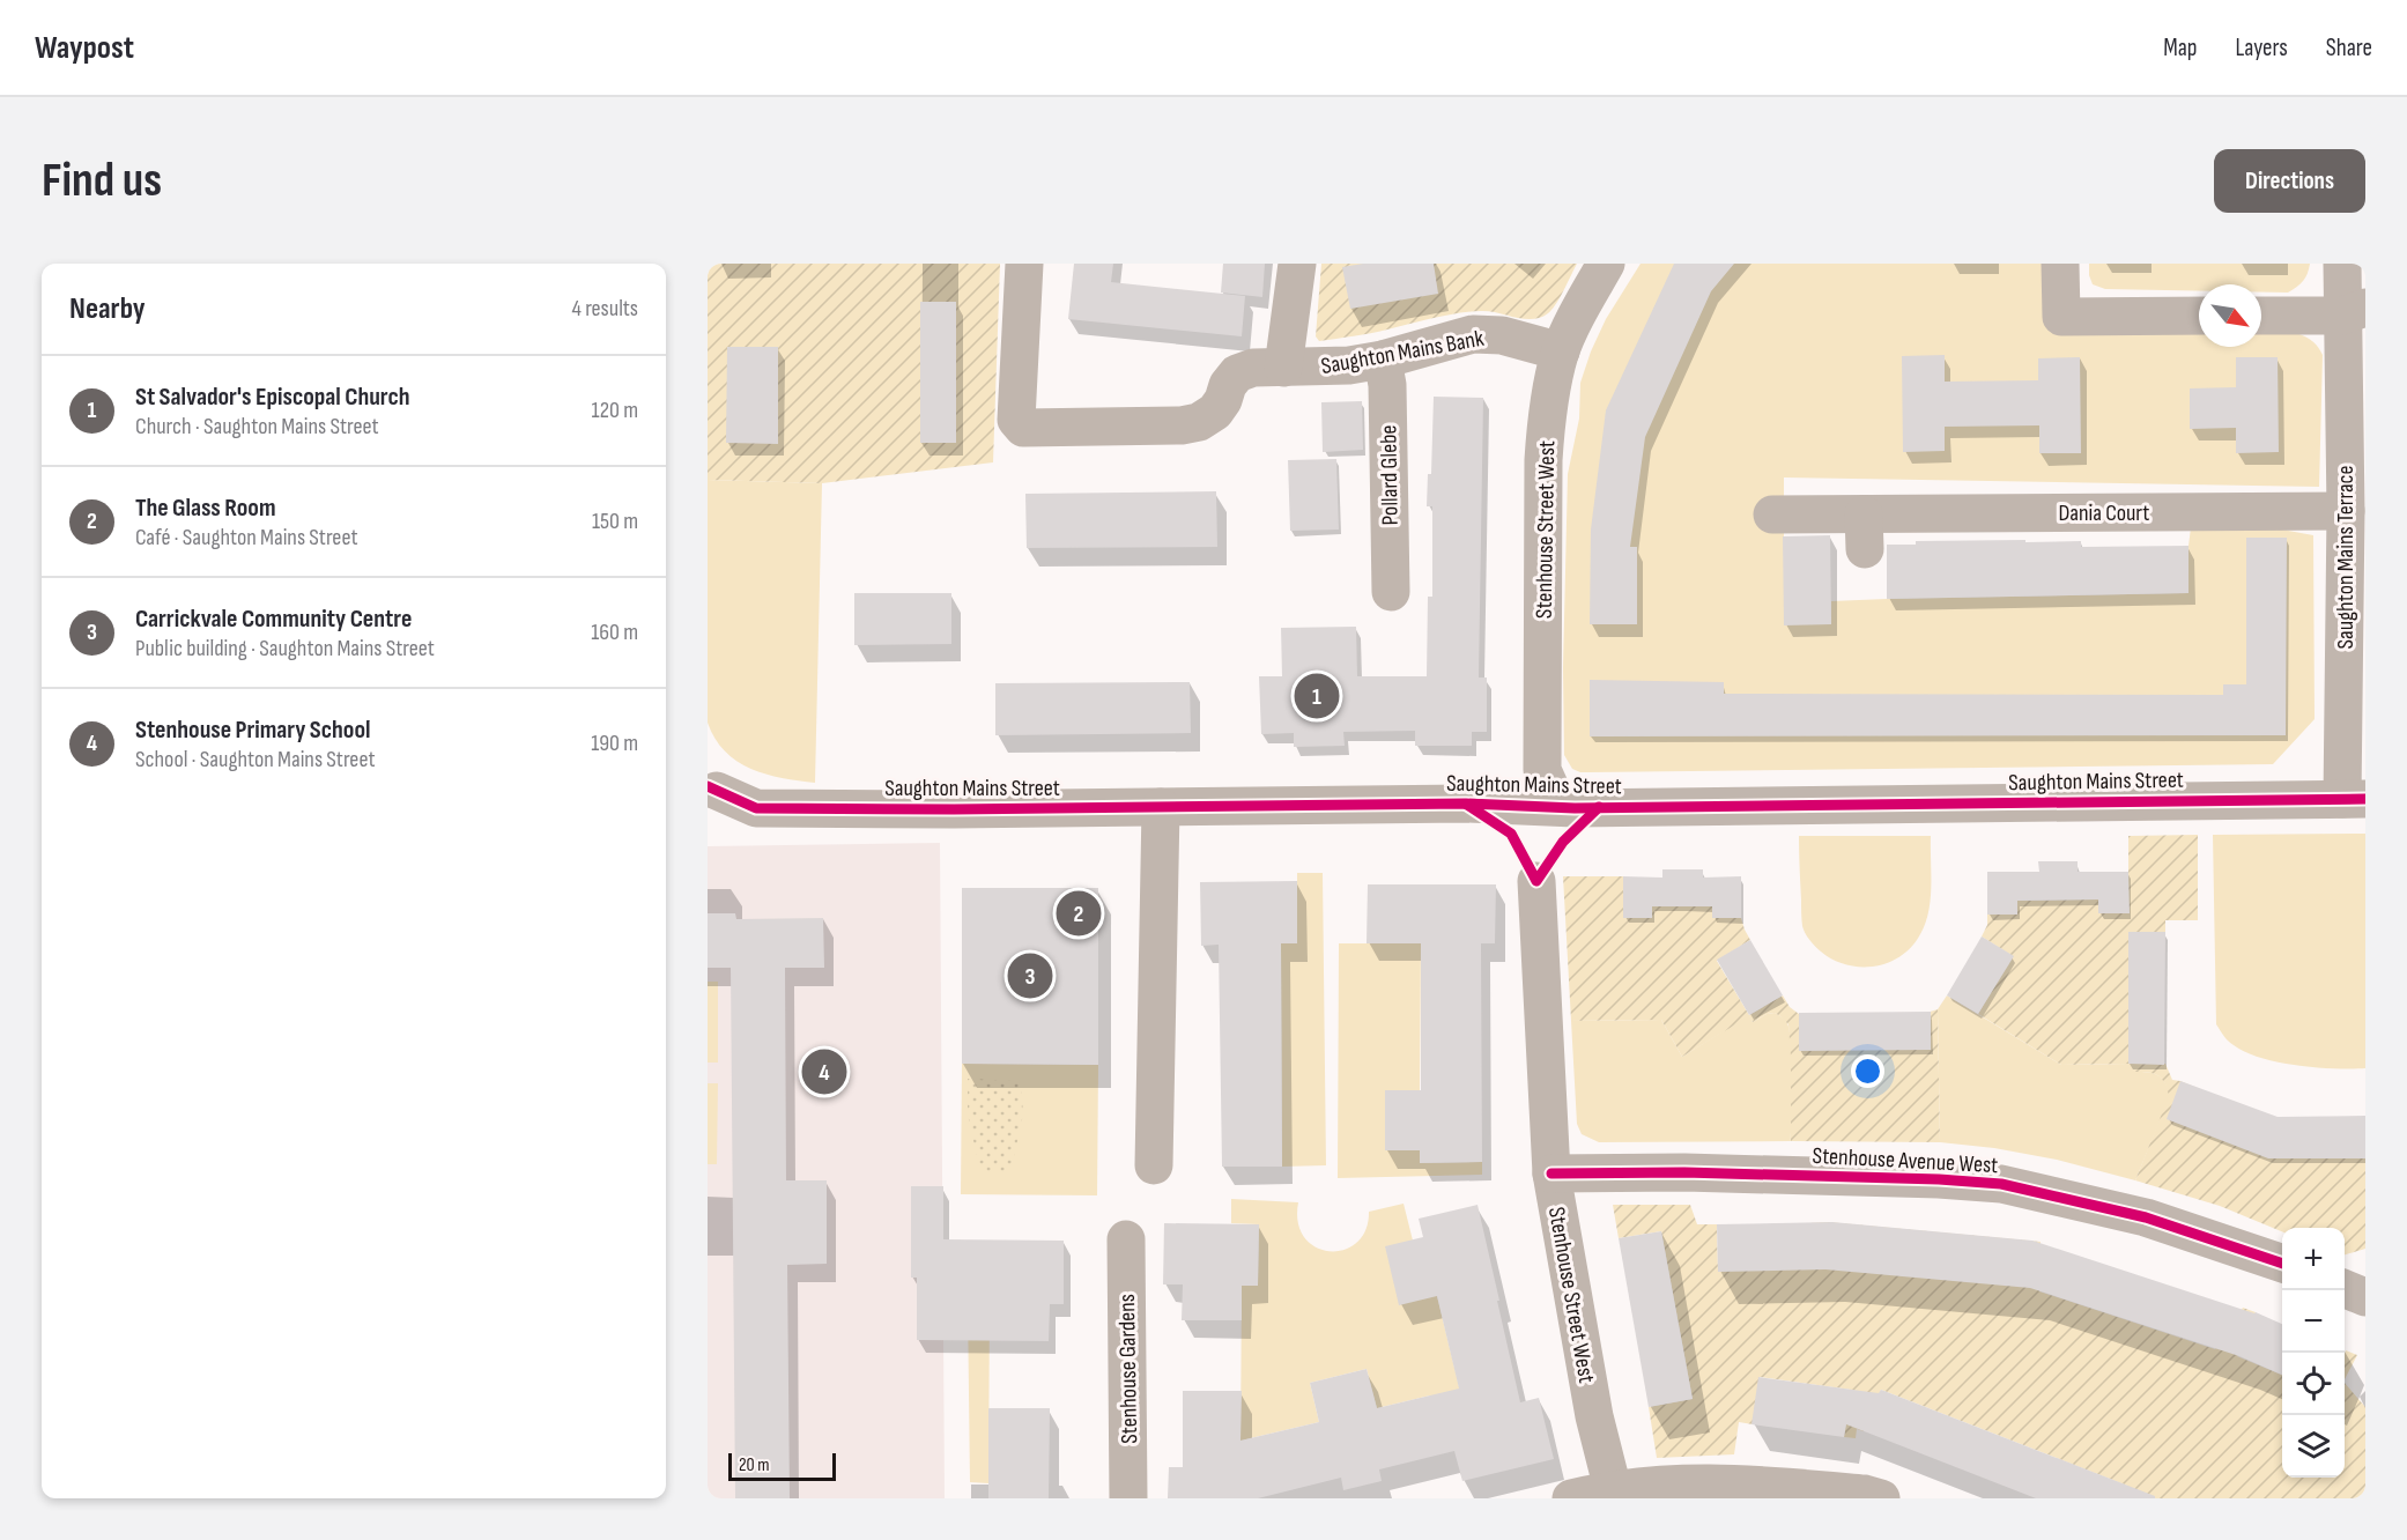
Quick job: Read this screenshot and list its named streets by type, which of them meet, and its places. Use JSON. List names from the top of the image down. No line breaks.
{"streets":{"street":["Saughton Mains Bank","Pollard Glebe","Dania Court","Stenhouse Street West","Saughton Mains Terrace","Saughton Mains Street","Stenhouse Avenue West","Stenhouse Gardens"]},"crossings":[["Saughton Mains Bank","Pollard Glebe"],["Saughton Mains Bank","Stenhouse Street West"],["Dania Court","Saughton Mains Terrace"],["Stenhouse Street West","Saughton Mains Street"],["Stenhouse Street West","Stenhouse Avenue West"],["Saughton Mains Terrace","Saughton Mains Street"]],"scale_bar":"20 m","north":"bottom right","page":{"header":"Waypost","nav":["Map","Layers","Share"],"buttons":"Directions","title":"Find us","heading":["Nearby","4 results"],"list":[{"mark":"1","name":"St Salvador's Episcopal Church","note":"Church · Saughton Mains Street","value":"120 m"},{"mark":"2","name":"The Glass Room","note":"Café · Saughton Mains Street","value":"150 m"},{"mark":"3","name":"Carrickvale Community Centre","note":"Public building · Saughton Mains Street","value":"160 m"},{"mark":"4","name":"Stenhouse Primary School","note":"School · Saughton Mains Street","value":"190 m"}],"pins":["1","2","3","4"],"map_buttons":["+","−"],"scale":"20 m"}}
